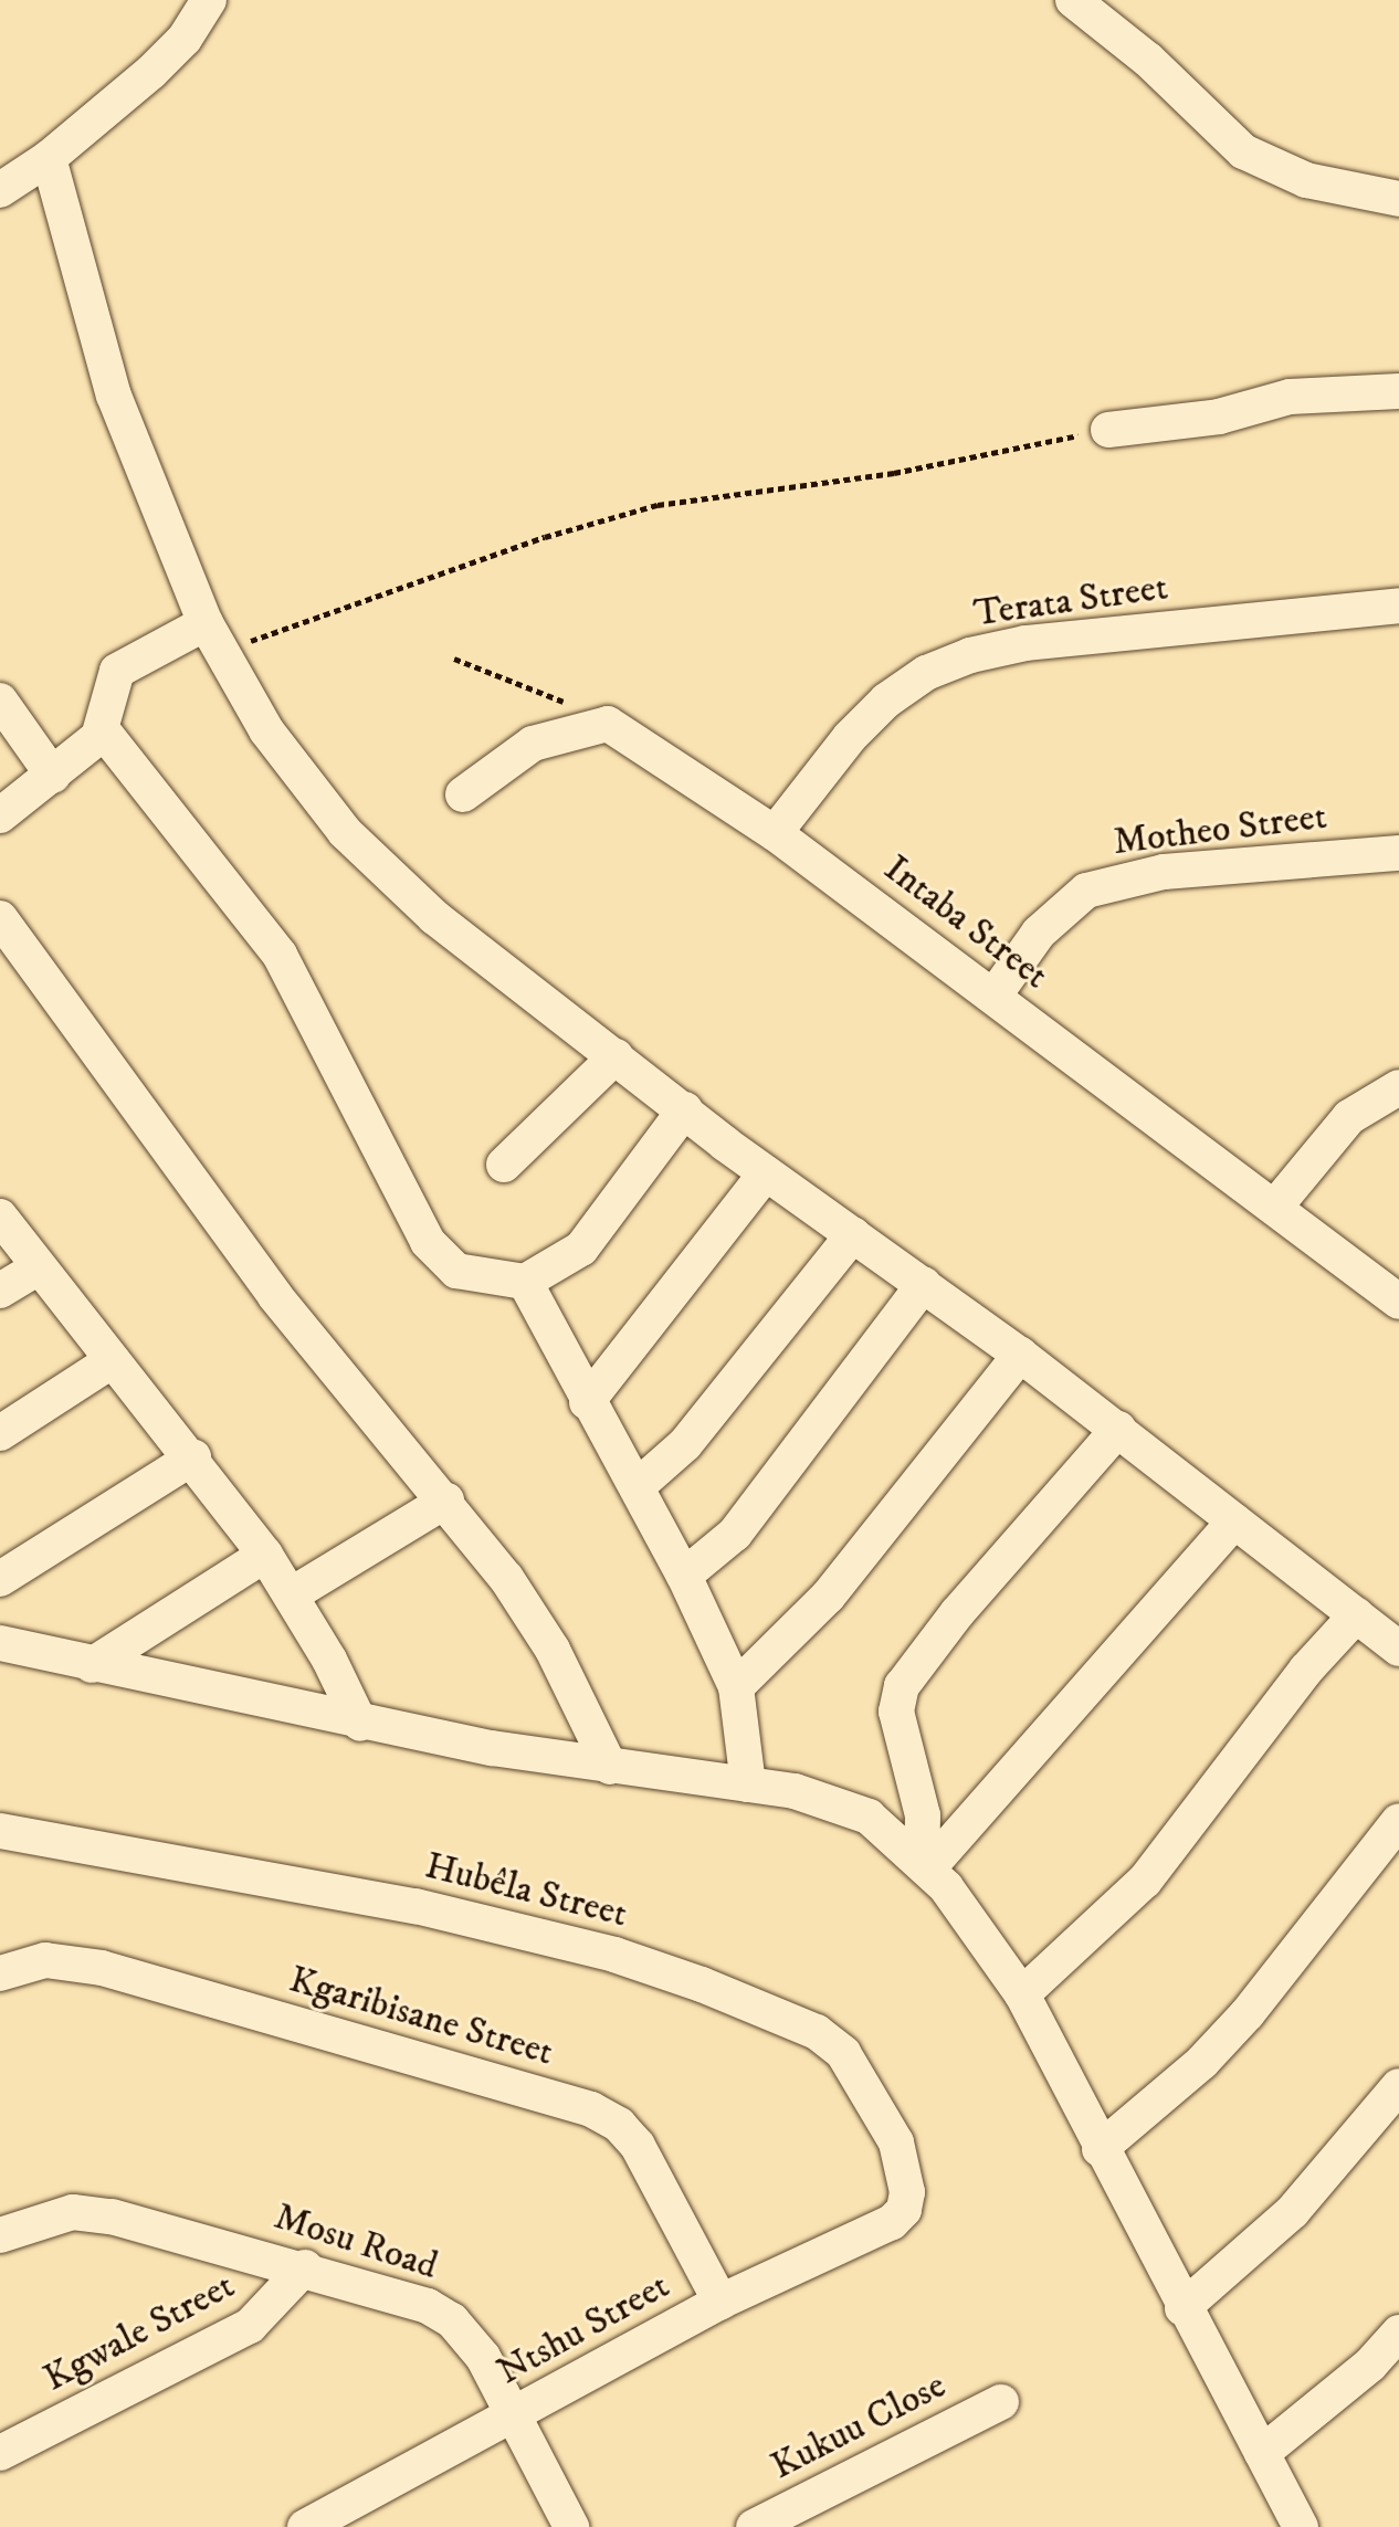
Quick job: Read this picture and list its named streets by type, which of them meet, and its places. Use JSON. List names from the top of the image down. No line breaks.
{"streets":{"street":["Terata Street","Motheo Street","Intaba Street","Hubêla Street","Kgaribisane Street","Mosu Road","Ntshu Street","Kgwale Street","Kukuu Close"]},"crossings":[["Terata Street","Intaba Street"],["Motheo Street","Intaba Street"],["Hubêla Street","Ntshu Street"],["Kgaribisane Street","Ntshu Street"],["Mosu Road","Ntshu Street"],["Mosu Road","Kgwale Street"]]}
